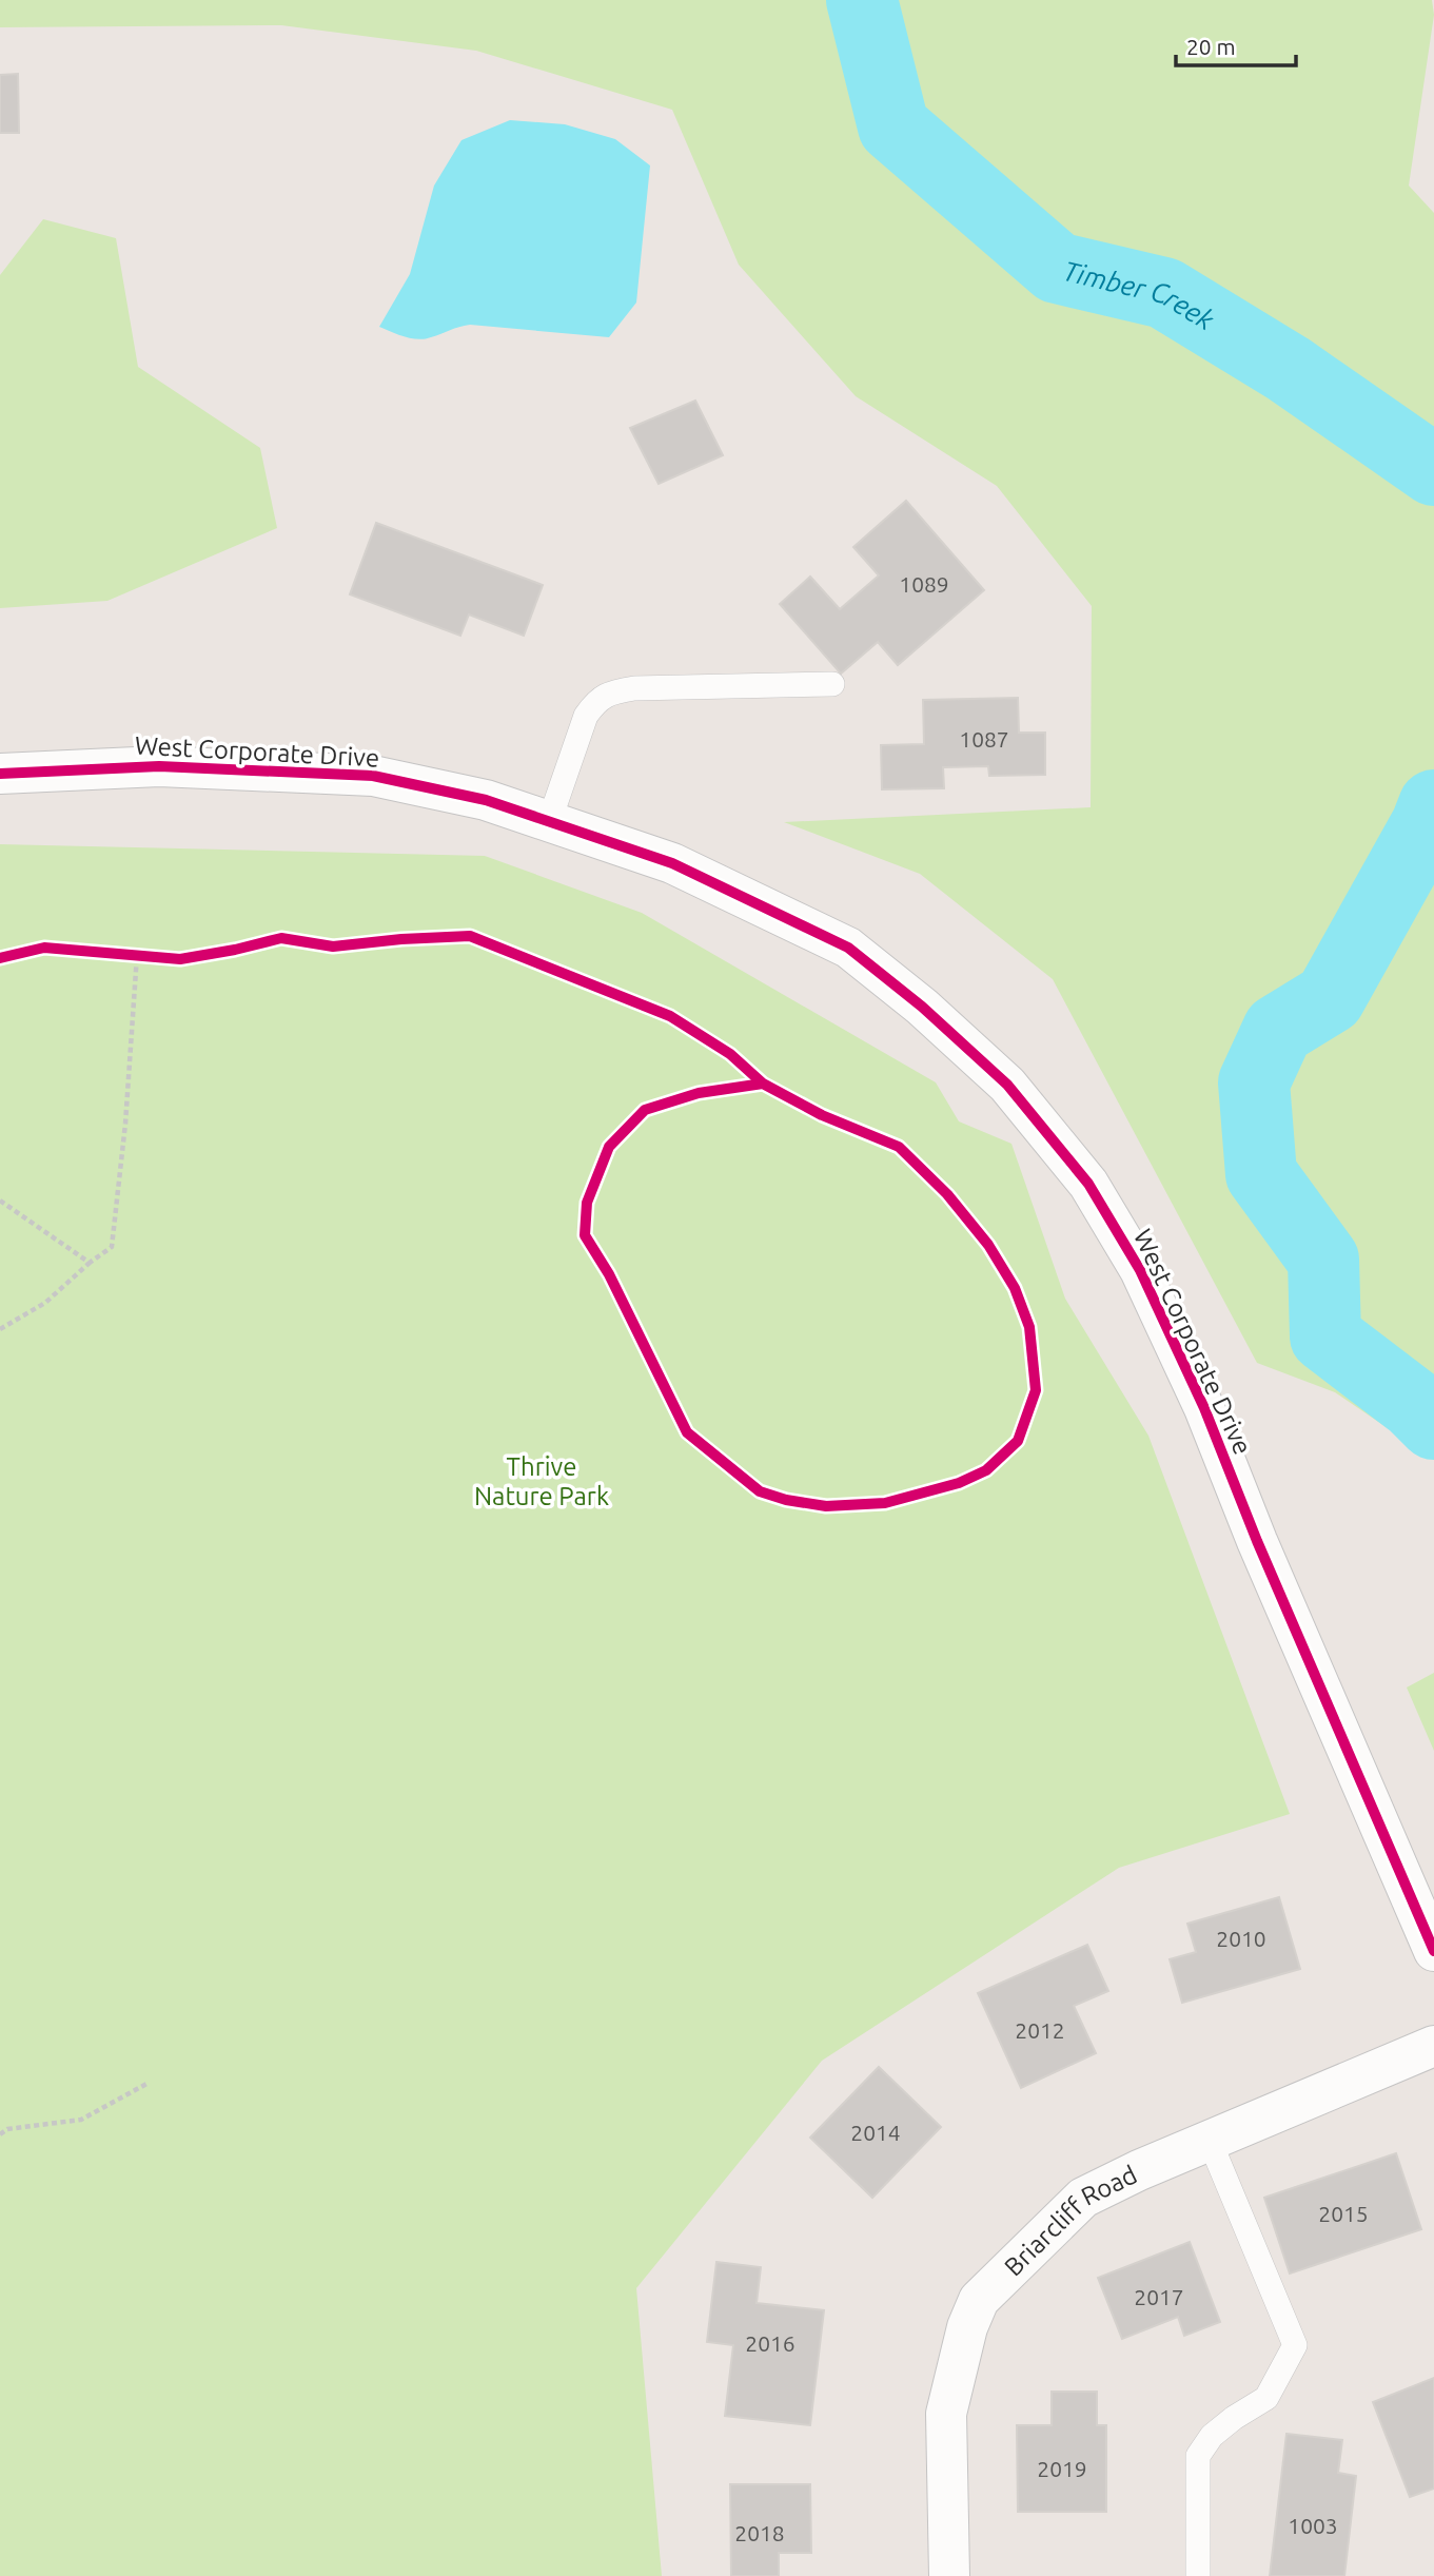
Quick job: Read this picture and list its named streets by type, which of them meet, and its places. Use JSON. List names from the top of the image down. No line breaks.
{"streets":{"street":["West Corporate Drive","Briarcliff Road"]},"water":["Timber Creek"],"parks":["Thrive Nature Park"],"house_numbers":["1089","1087","2010","2012","2014","2015","2017","2016","2019","1003","2018"],"scale_bar":"20 m"}
